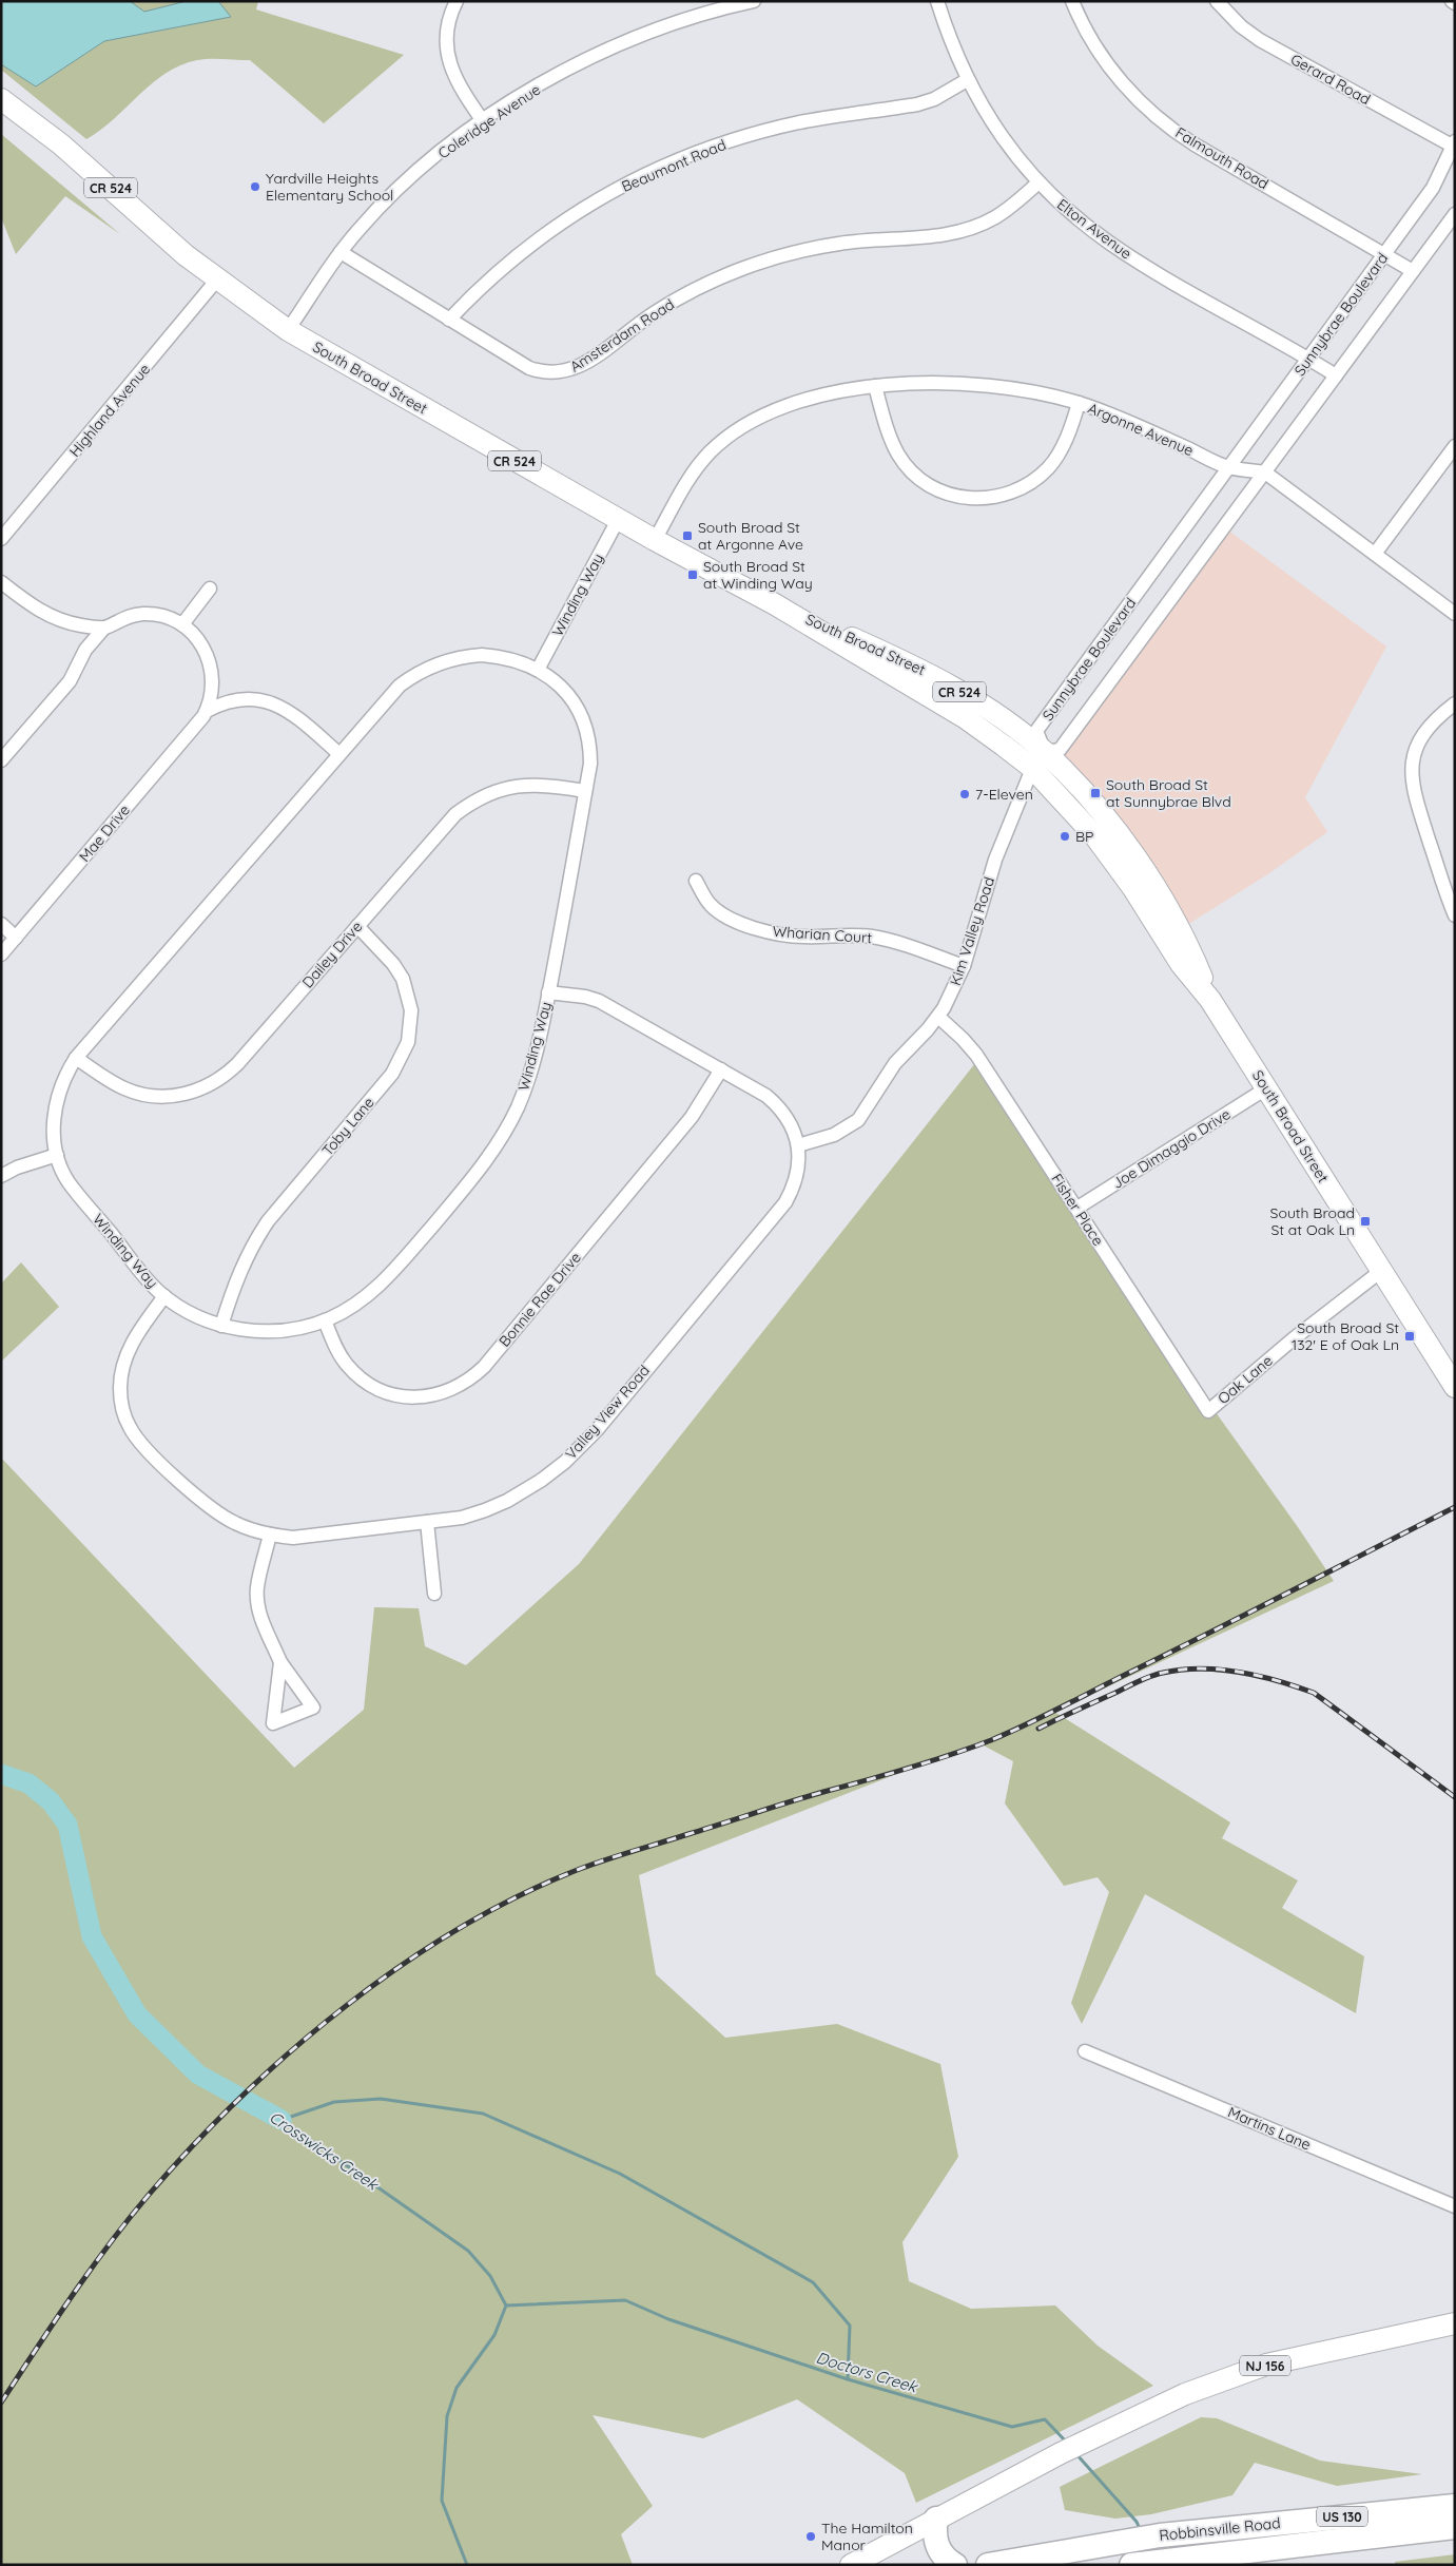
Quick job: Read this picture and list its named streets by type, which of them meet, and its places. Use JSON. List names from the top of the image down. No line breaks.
{"streets":{"highway":["US 130","Robbinsville Road"],"main road":["CR 524","South Broad Street","NJ 156"],"street":["Gerard Road","Coleridge Avenue","Falmouth Road","Beaumont Road","Elton Avenue","Sunnybrae Boulevard","Amsterdam Road","Highland Avenue","Argonne Avenue","Winding Way","Mae Drive","Kim Valley Road","Wharian Court","Dailey Drive","Toby Lane","Joe Dimaggio Drive","Fisher Place","Bonnie Rae Drive","Oak Lane","Valley View Road","Martins Lane"]},"crossings":[["Gerard Road","Sunnybrae Boulevard"],["Coleridge Avenue","Amsterdam Road"],["Coleridge Avenue","South Broad Street"],["Falmouth Road","Sunnybrae Boulevard"],["Beaumont Road","Elton Avenue"],["Beaumont Road","Amsterdam Road"],["Elton Avenue","Sunnybrae Boulevard"],["Elton Avenue","Amsterdam Road"],["Sunnybrae Boulevard","South Broad Street"],["Sunnybrae Boulevard","Argonne Avenue"],["Sunnybrae Boulevard","Kim Valley Road"],["South Broad Street","Highland Avenue"],["South Broad Street","Argonne Avenue"],["South Broad Street","Winding Way"],["South Broad Street","Kim Valley Road"],["South Broad Street","Joe Dimaggio Drive"],["South Broad Street","Oak Lane"],["Winding Way","Dailey Drive"],["Winding Way","Toby Lane"],["Winding Way","Bonnie Rae Drive"],["Winding Way","Valley View Road"],["Kim Valley Road","Wharian Court"],["Kim Valley Road","Fisher Place"],["Kim Valley Road","Valley View Road"],["Dailey Drive","Toby Lane"],["Joe Dimaggio Drive","Fisher Place"],["Fisher Place","Oak Lane"],["Bonnie Rae Drive","Valley View Road"]],"water":["Crosswicks Creek","Doctors Creek"],"places":{"other":["Yardville Heights Elementary School","7-Eleven","BP","The Hamilton Manor"],"transit":["South Broad St at Argonne Ave","South Broad St at Winding Way","South Broad St at Sunnybrae Blvd","South Broad St at Oak Ln","South Broad St 132' E of Oak Ln"]}}
